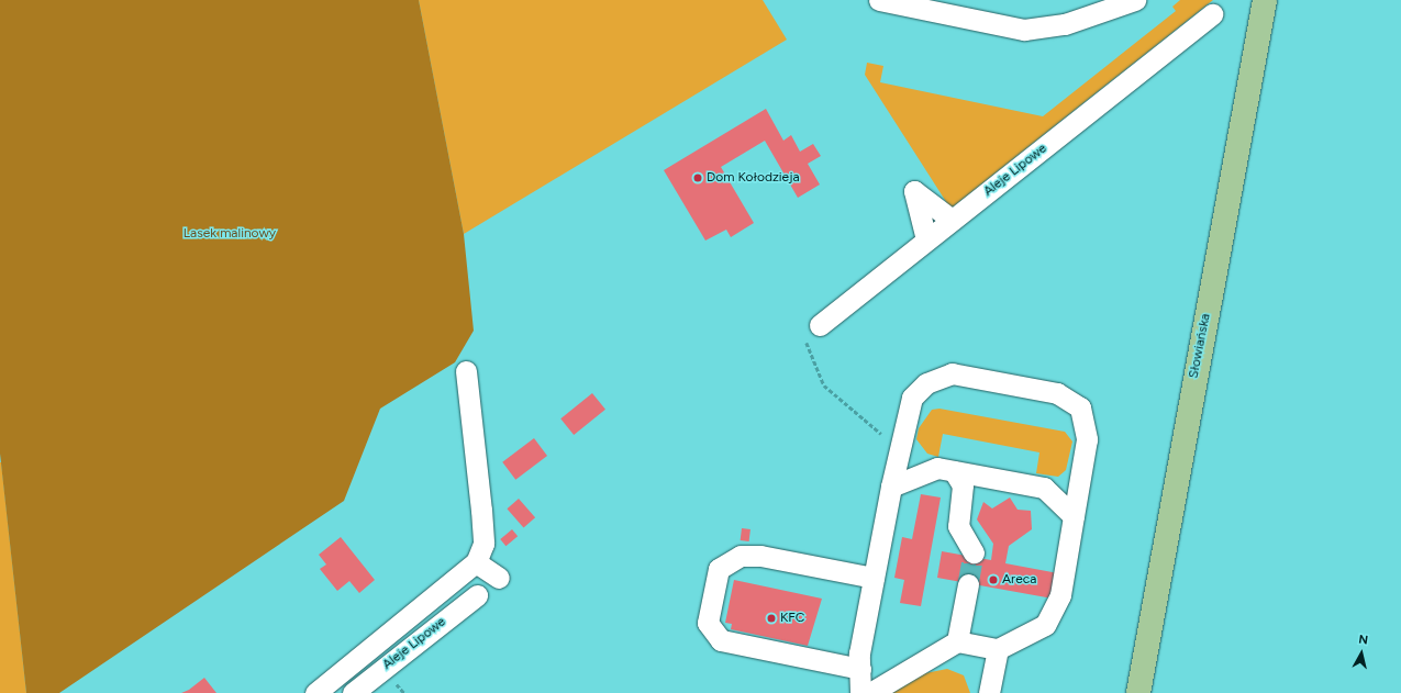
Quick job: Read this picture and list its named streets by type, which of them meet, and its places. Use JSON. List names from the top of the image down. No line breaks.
{"streets":{"main road":["Słowiańska"],"street":["Aleje Lipowe"]},"parks":["Lasek malinowy"],"places":["Dom Kołodzieja","Areca","KFC"],"north":"top"}
